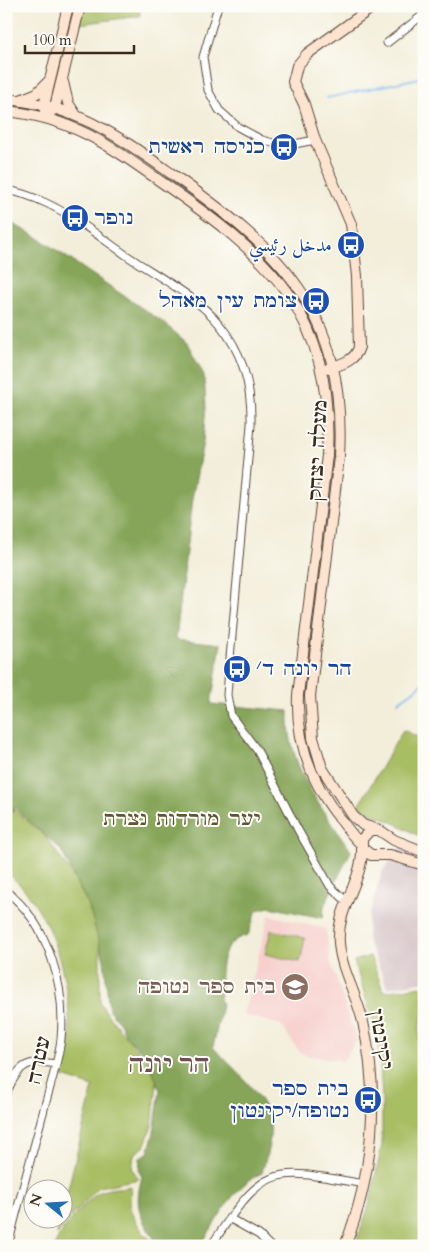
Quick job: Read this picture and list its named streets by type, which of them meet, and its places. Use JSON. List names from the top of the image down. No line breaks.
{"streets":{"street":["מעלה יצחק","יקינטון","עטרה"]},"crossings":[["מעלה יצחק","יקינטון"]],"districts":["הר יונה"],"parks":["יער מורדות נצרת"],"places":{"bus stop":["כניסה ראשית","נופר","مدخل رئيسي","צומת עין מאהל","הר יונה ד׳","בית ספר נטופה/יקינטון"],"school or university":["בית ספר נטופה"]},"scale_bar":"100 m","north":"left"}
